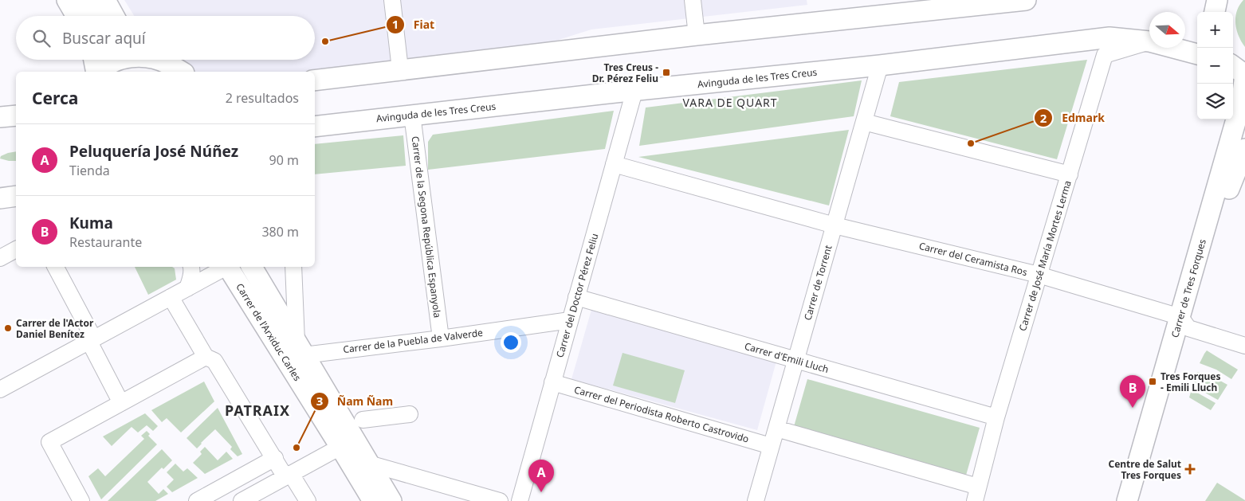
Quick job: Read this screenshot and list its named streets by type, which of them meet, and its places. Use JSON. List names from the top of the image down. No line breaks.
{"streets":{"main road":["Avinguda de les Tres Creus","Carrer de Tres Forques","Carrer de l'Arxiduc Carles"],"street":["Carrer de la Segona República Espanyola","Carrer de José María Mortes Lerma","Carrer del Ceramista Ros","Carrer de Torrent","Carrer del Doctor Pérez Feliu","Carrer de la Puebla de Valverde","Carrer d'Emili Lluch","Carrer del Periodista Roberto Castrovido"]},"crossings":[["Avinguda de les Tres Creus","Carrer de la Segona República Espanyola"],["Avinguda de les Tres Creus","Carrer de José María Mortes Lerma"],["Avinguda de les Tres Creus","Carrer de Torrent"],["Avinguda de les Tres Creus","Carrer del Doctor Pérez Feliu"],["Carrer de la Segona República Espanyola","Carrer de la Puebla de Valverde"],["Carrer de José María Mortes Lerma","Carrer del Ceramista Ros"],["Carrer de José María Mortes Lerma","Carrer d'Emili Lluch"],["Carrer del Ceramista Ros","Carrer de Torrent"],["Carrer del Ceramista Ros","Carrer de Tres Forques"],["Carrer de Torrent","Carrer d'Emili Lluch"],["Carrer de Torrent","Carrer del Periodista Roberto Castrovido"],["Carrer del Doctor Pérez Feliu","Carrer de la Puebla de Valverde"],["Carrer del Doctor Pérez Feliu","Carrer d'Emili Lluch"],["Carrer del Doctor Pérez Feliu","Carrer del Periodista Roberto Castrovido"],["Carrer de l'Arxiduc Carles","Carrer de la Puebla de Valverde"]],"districts":["VARA DE QUART","PATRAIX"],"places":{"other":["Fiat","Edmark","Carrer de l'Actor Daniel Benítez","Ñam Ñam"],"transit":["Tres Creus - Dr. Pérez Feliu","Tres Forques - Emili Lluch"],"health":["Centre de Salut Tres Forques"]},"north":"right","page":{"map_buttons":["+","−"],"search":"Buscar aquí","heading":["Cerca","2 resultados"],"list":[{"mark":"A","name":"Peluquería José Núñez","note":"Tienda","value":"90 m"},{"mark":"B","name":"Kuma","note":"Restaurante","value":"380 m"}],"pins":["B","A"]}}
